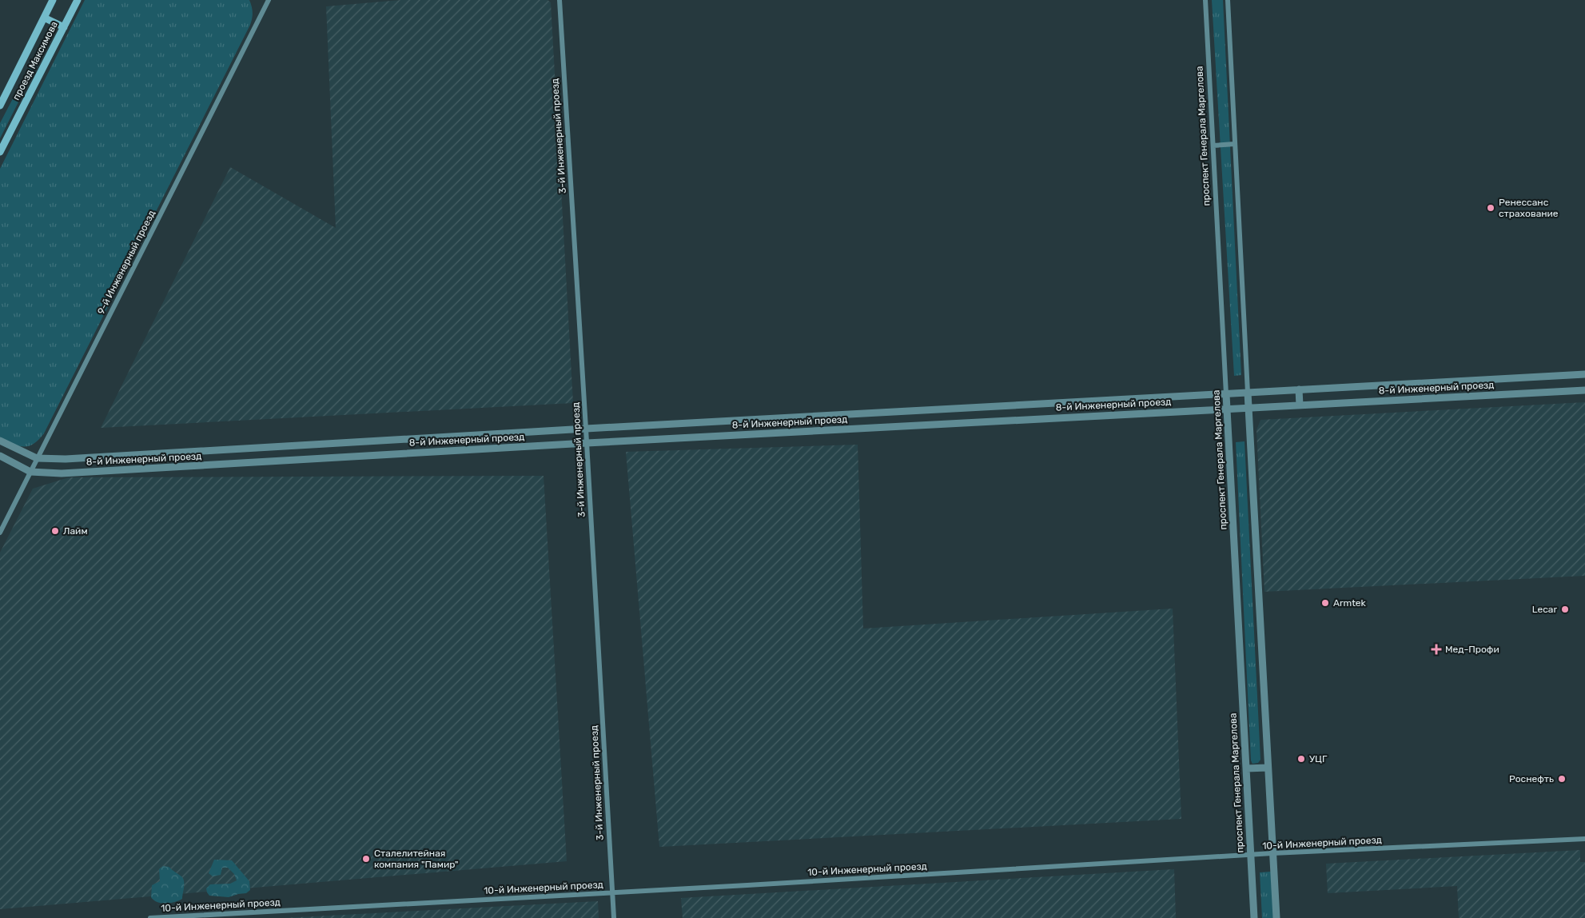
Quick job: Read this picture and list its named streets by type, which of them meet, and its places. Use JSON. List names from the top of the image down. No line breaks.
{"streets":{"main road":["проезд Максимова"],"street":["3-й Инженерный проезд","проспект Генерала Маргелова","9-й Инженерный проезд","8-й Инженерный проезд","10-й Инженерный проезд"]},"crossings":[["3-й Инженерный проезд","8-й Инженерный проезд"],["3-й Инженерный проезд","10-й Инженерный проезд"],["проспект Генерала Маргелова","8-й Инженерный проезд"],["проспект Генерала Маргелова","10-й Инженерный проезд"],["9-й Инженерный проезд","8-й Инженерный проезд"]],"places":{"other":["Ренессанс страхование","Лайм","Armtek","Lecar","УЦГ","Роснефть","Сталелитейная компания \"Памир\""],"health":["Мед-Профи"]}}
